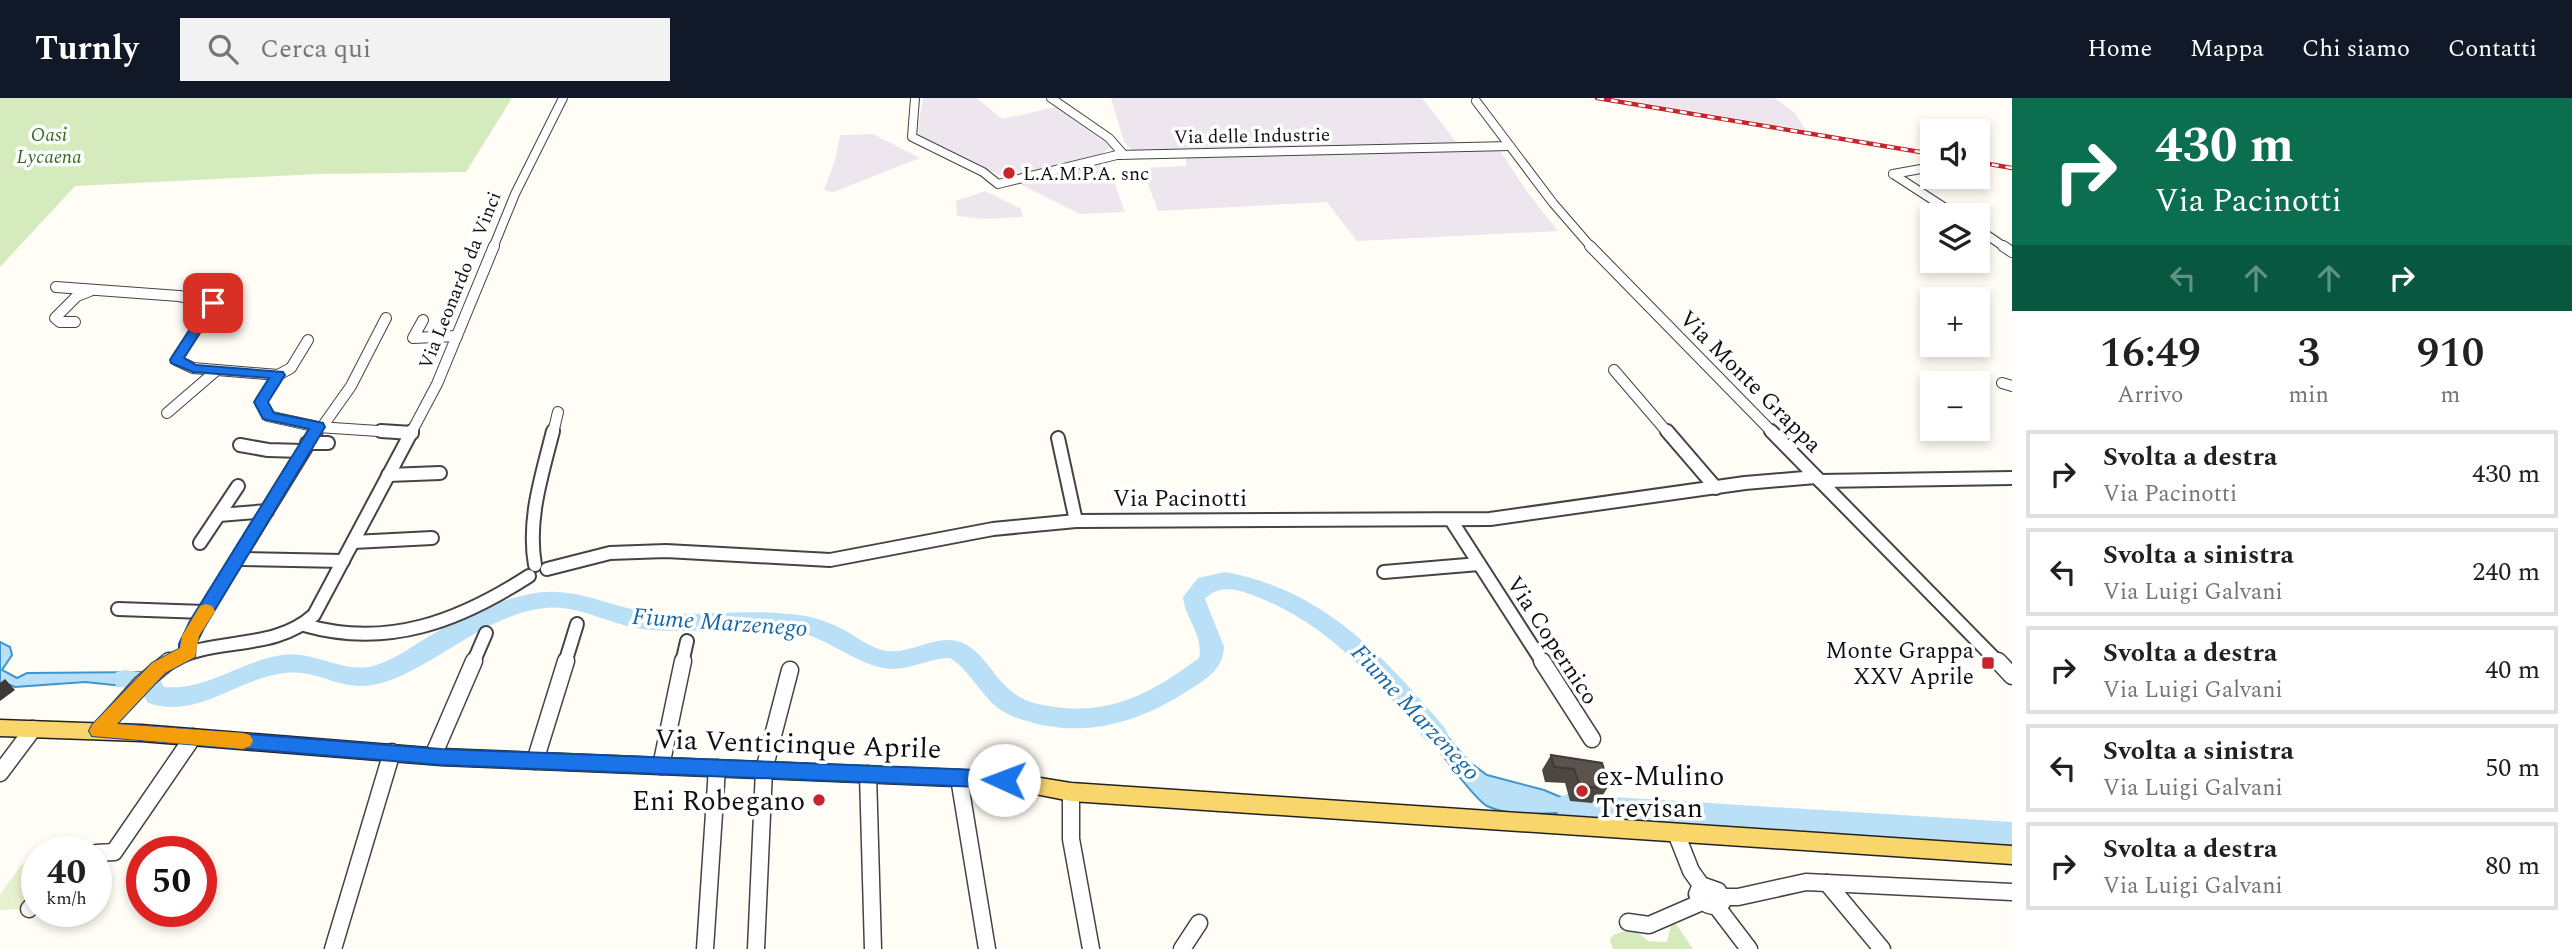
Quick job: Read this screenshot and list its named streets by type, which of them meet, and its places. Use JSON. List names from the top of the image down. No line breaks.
{"streets":{"main road":["Via Venticinque Aprile"],"street":["Via delle Industrie","Via Leonardo da Vinci","Via Monte Grappa","Via Pacinotti","Via Copernico"]},"crossings":[["Via delle Industrie","Via Monte Grappa"],["Via Leonardo da Vinci","Via Pacinotti"],["Via Monte Grappa","Via Pacinotti"],["Via Pacinotti","Via Copernico"],["Via Pacinotti","Via Venticinque Aprile"]],"water":["Fiume Marzenego"],"parks":["Oasi Lycaena"],"places":{"other":["L.A.M.P.A. snc","ex-Mulino Trevisan","Eni Robegano"],"transit":["Monte Grappa XXV Aprile"]},"page":{"header":"Turnly","search":"Cerca qui","nav":["Home","Mappa","Chi siamo","Contatti"],"turn":["430 m","Via Pacinotti"],"map_buttons":["+","−"],"eta":["16:49","Arrivo","3","min","910","m"],"list":[{"name":"Svolta a destra","note":"Via Pacinotti","value":"430 m"},{"name":"Svolta a sinistra","note":"Via Luigi Galvani","value":"240 m"},{"name":"Svolta a destra","note":"Via Luigi Galvani","value":"40 m"},{"name":"Svolta a sinistra","note":"Via Luigi Galvani","value":"50 m"},{"name":"Svolta a destra","note":"Via Luigi Galvani","value":"80 m"}],"speed":"40 km/h","limit":"50"}}
